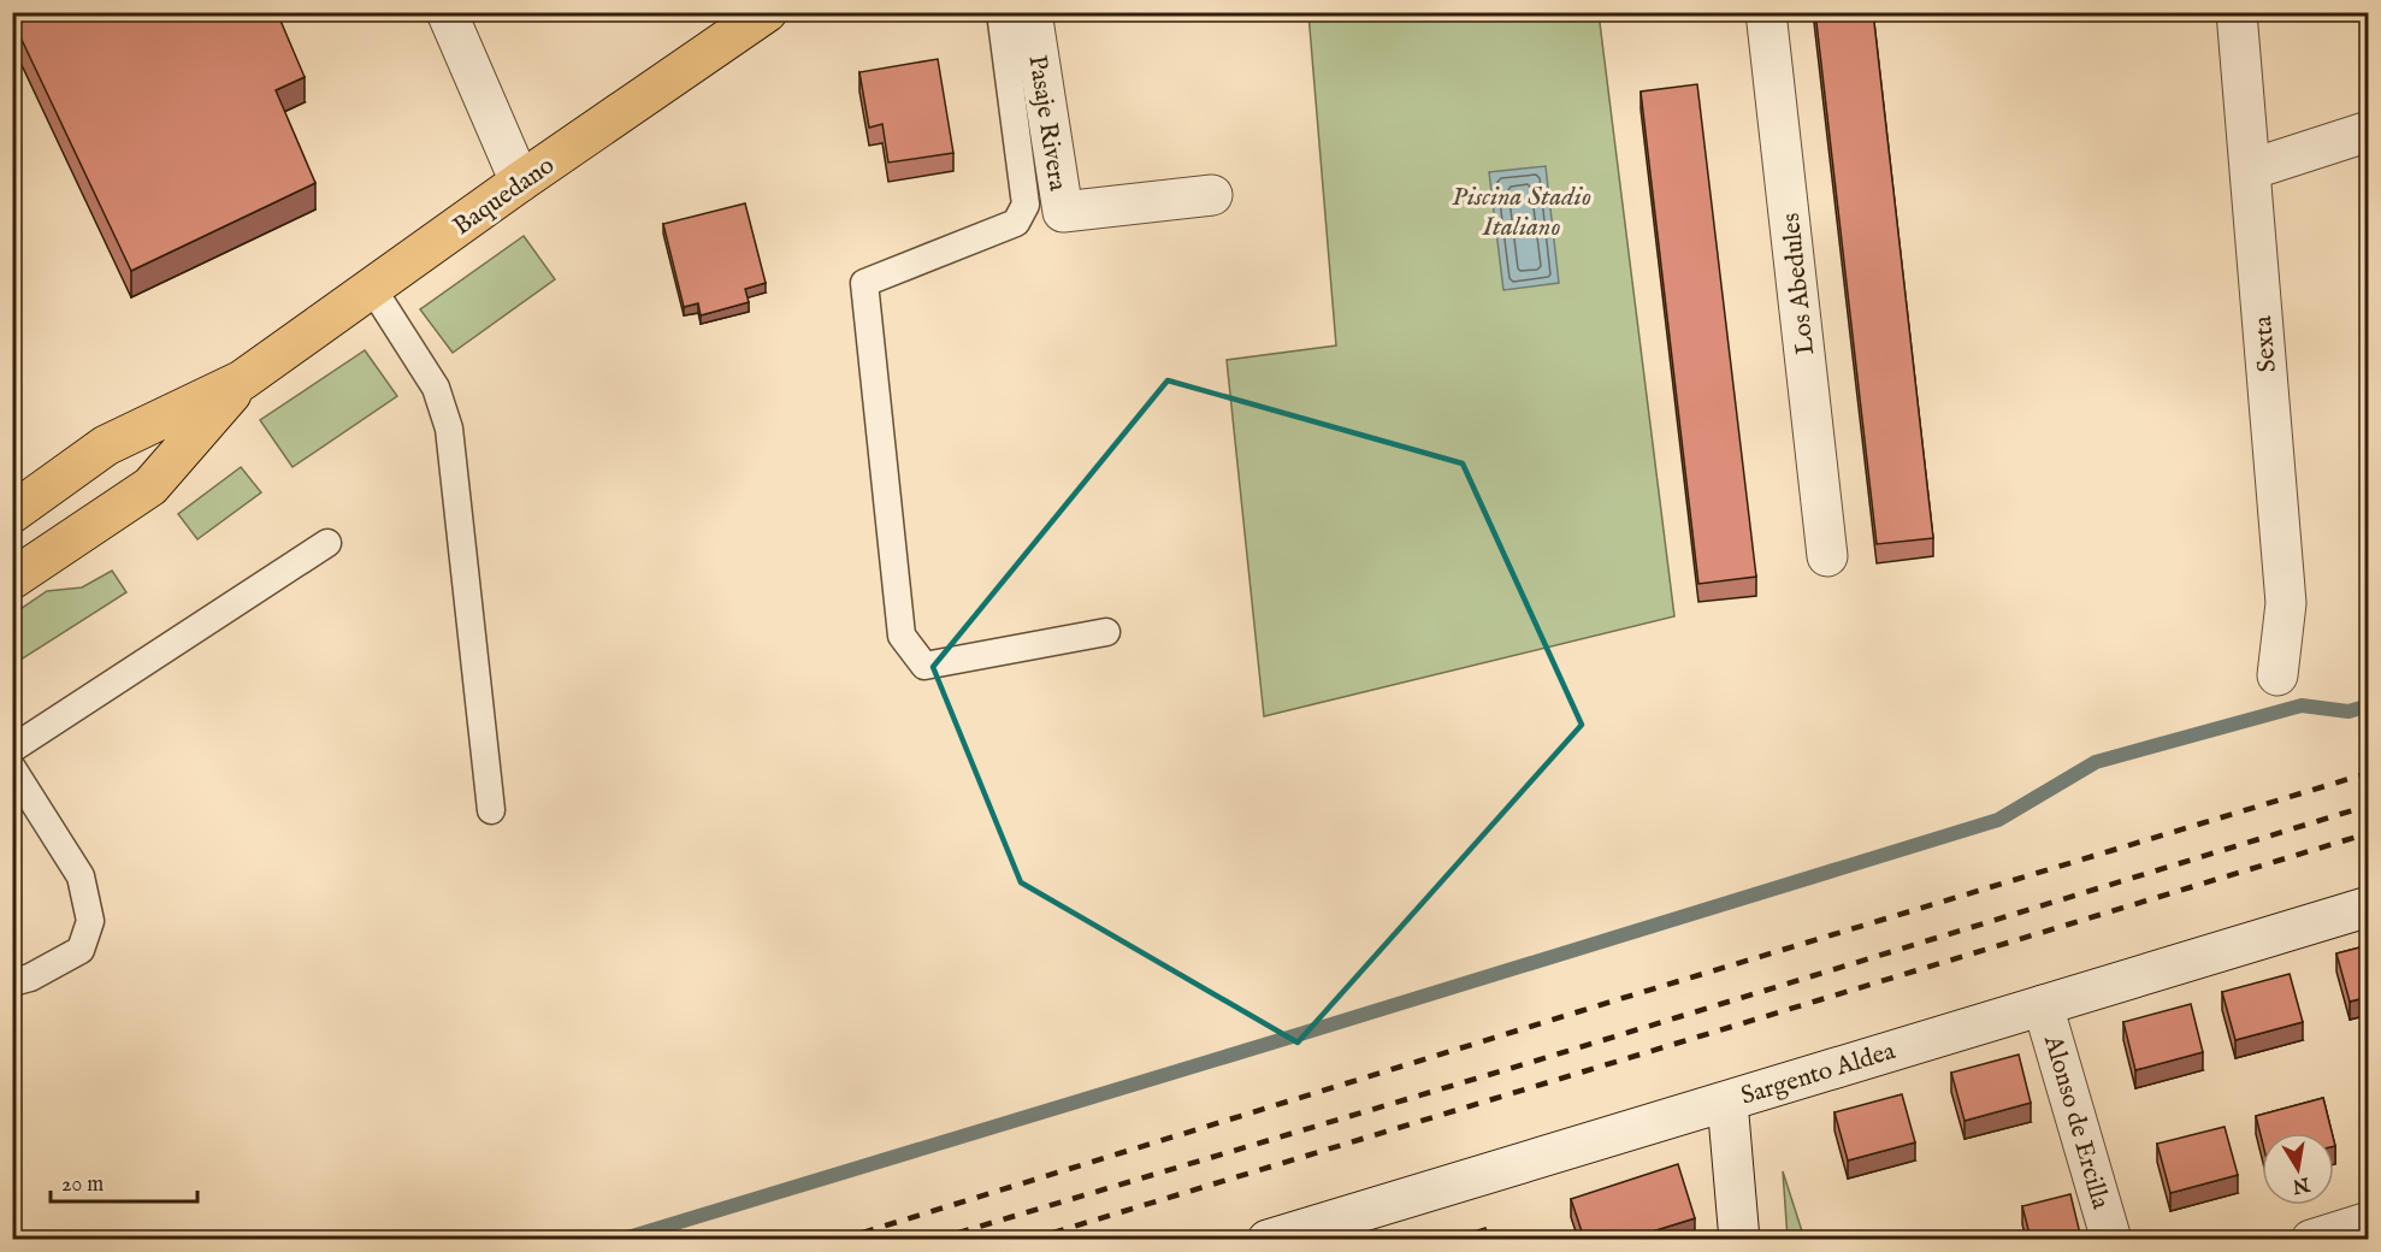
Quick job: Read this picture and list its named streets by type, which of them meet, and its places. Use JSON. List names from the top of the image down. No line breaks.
{"streets":{"main road":["Baquedano"],"street":["Pasaje Rivera","Los Abedules","Sexta","Sargento Aldea","Alonso de Ercilla"]},"crossings":[["Sargento Aldea","Alonso de Ercilla"]],"water":["Piscina Stadio Italiano"],"scale_bar":"20 m","north":"bottom"}
